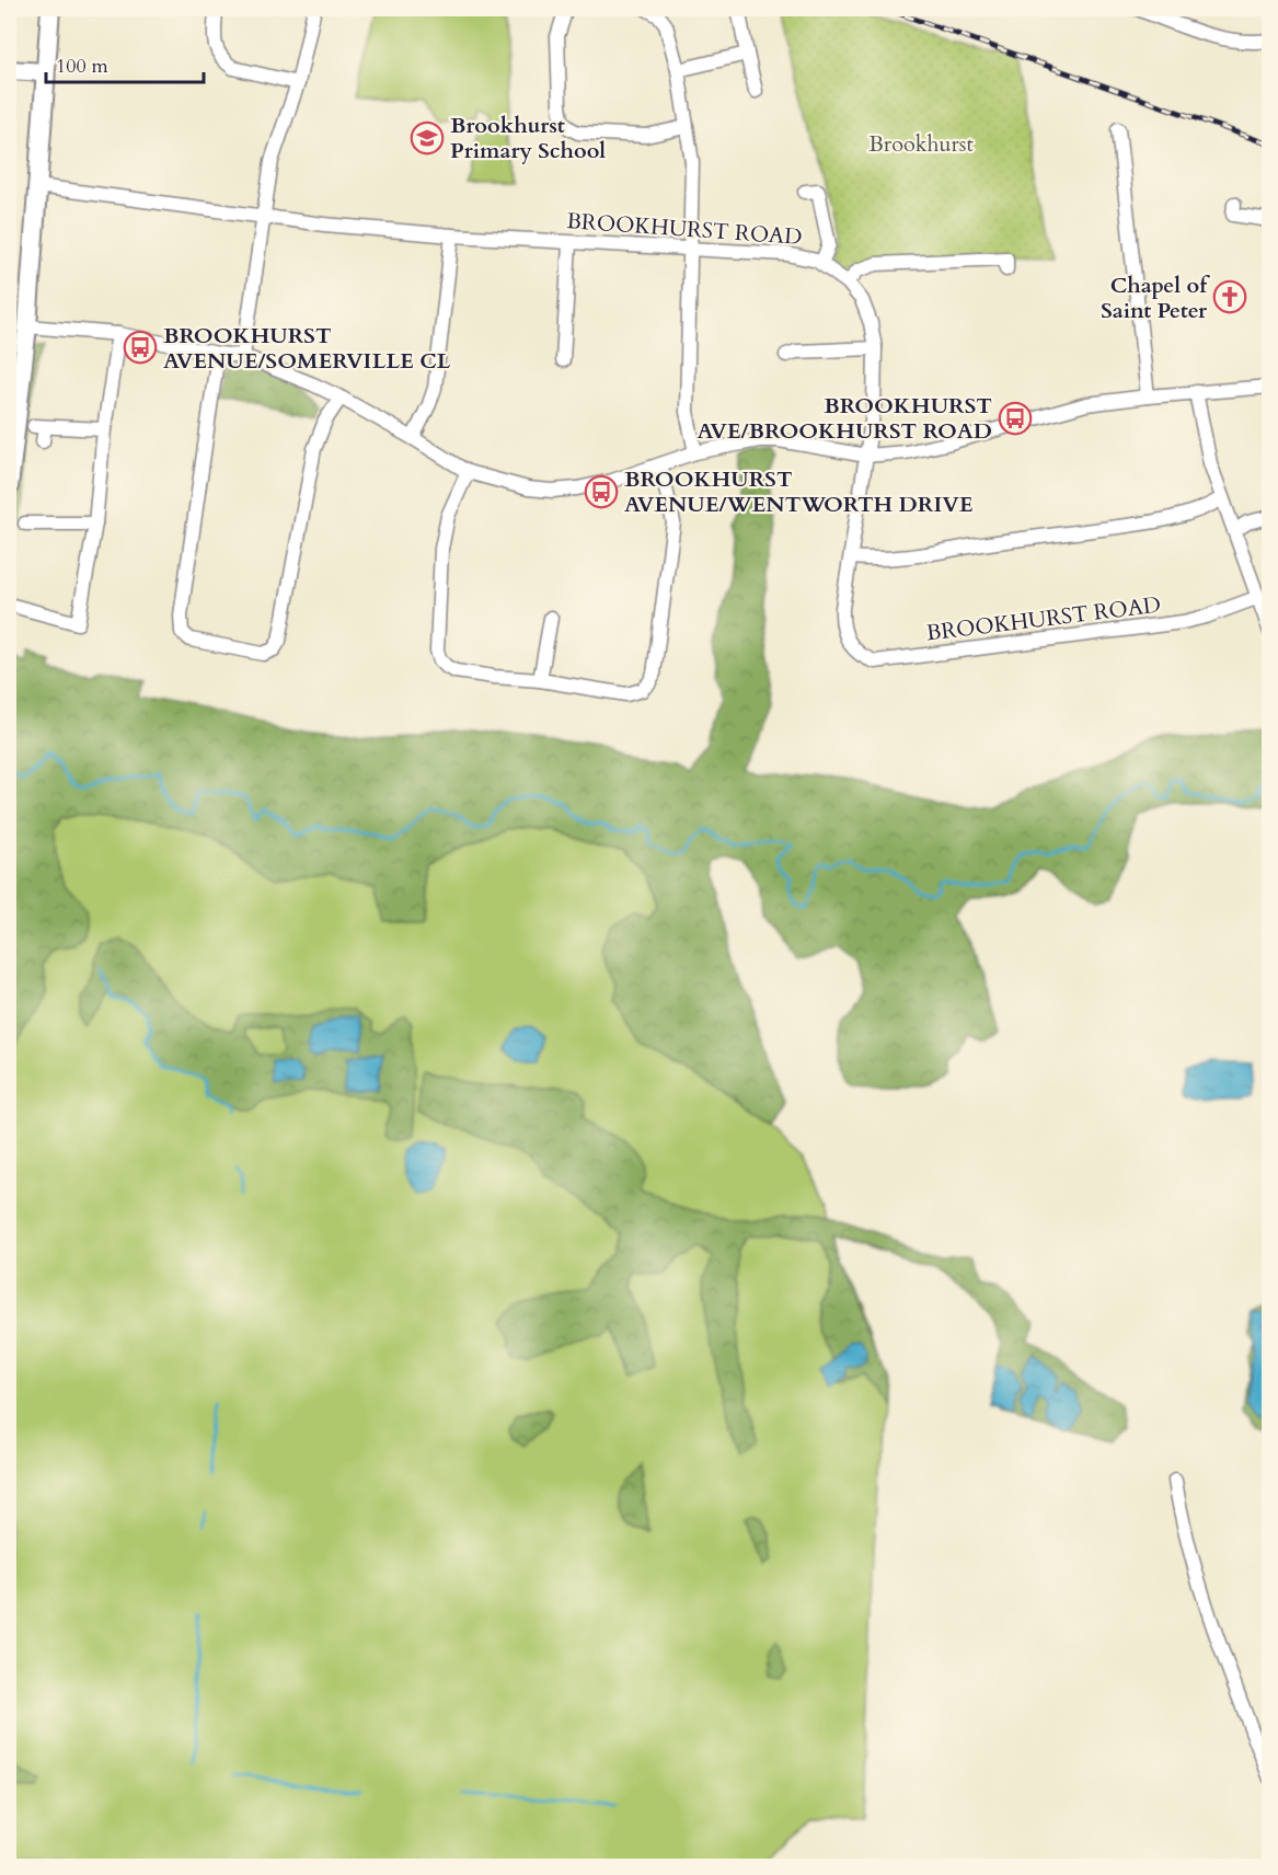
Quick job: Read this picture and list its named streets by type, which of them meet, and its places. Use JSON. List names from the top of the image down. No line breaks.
{"streets":{"street":["BROOKHURST ROAD"]},"parks":["Brookhurst"],"places":{"school or university":["Brookhurst Primary School"],"church":["Chapel of Saint Peter"],"bus stop":["BROOKHURST AVENUE/SOMERVILLE CL","BROOKHURST AVE/BROOKHURST ROAD","BROOKHURST AVENUE/WENTWORTH DRIVE"]},"scale_bar":"100 m"}
